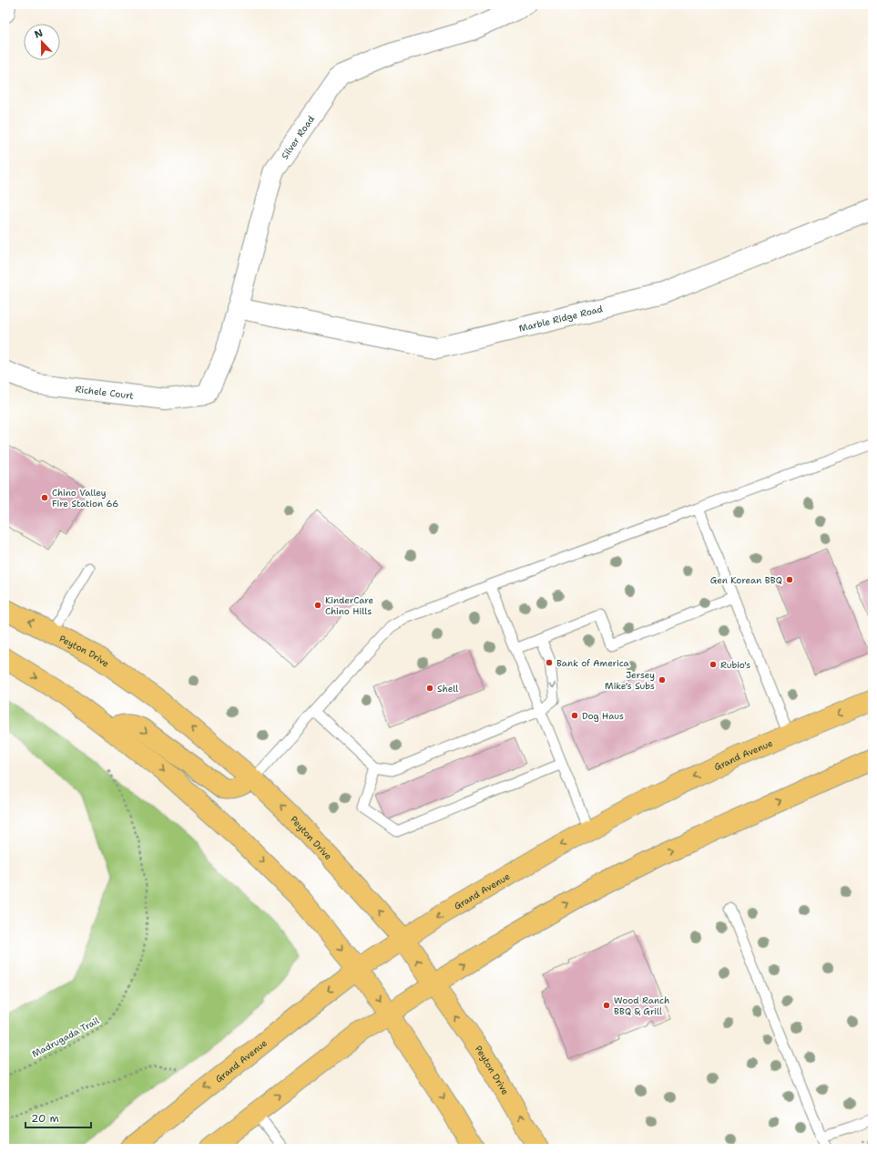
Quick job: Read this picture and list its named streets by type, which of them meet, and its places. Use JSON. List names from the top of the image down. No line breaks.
{"streets":{"main road":["Peyton Drive","Grand Avenue"],"street":["Silver Road","Marble Ridge Road","Richele Court"],"path":["Madrugada Trail"]},"crossings":[["Silver Road","Marble Ridge Road"],["Silver Road","Richele Court"],["Peyton Drive","Grand Avenue"]],"places":["Chino Valley Fire Station 66","Gen Korean BBQ","KinderCare Chino Hills","Bank of America","Rubio's","Jersey Mike's Subs","Shell","Dog Haus","Wood Ranch BBQ & Grill"],"scale_bar":"20 m","north":"top"}
